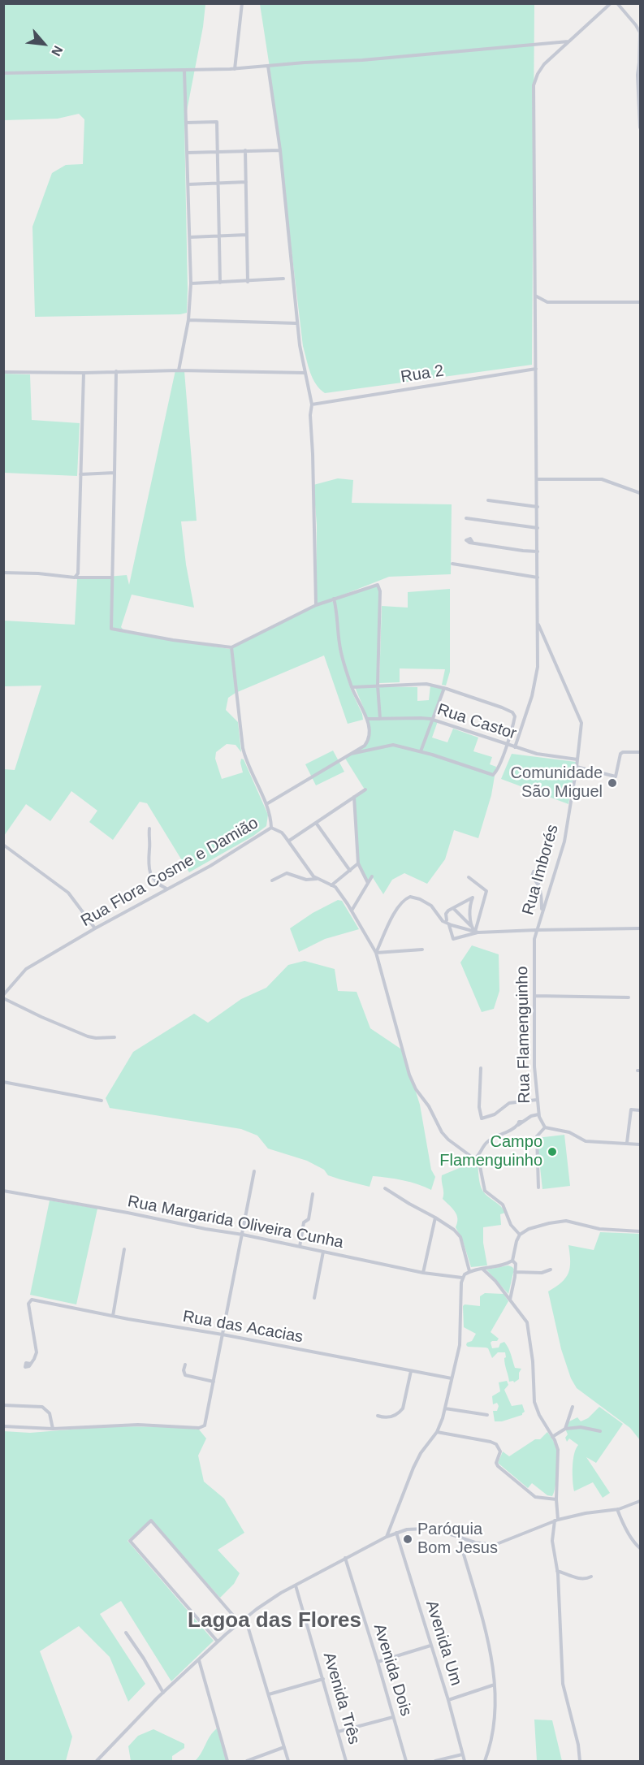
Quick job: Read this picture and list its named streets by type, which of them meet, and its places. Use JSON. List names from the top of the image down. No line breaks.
{"streets":{"street":["Rua 2","Rua Castor","Rua Imborés","Rua Flora Cosme e Damião","Rua Flamenguinho","Rua Margarida Oliveira Cunha","Rua das Acacias","Avenida Um","Avenida Dois","Avenida Três"]},"crossings":[["Rua Castor","Rua Imborés"],["Rua Imborés","Rua Flamenguinho"]],"districts":["Lagoa das Flores"],"places":["Comunidade São Miguel","Campo Flamenguinho","Paróquia Bom Jesus"],"north":"bottom right"}
